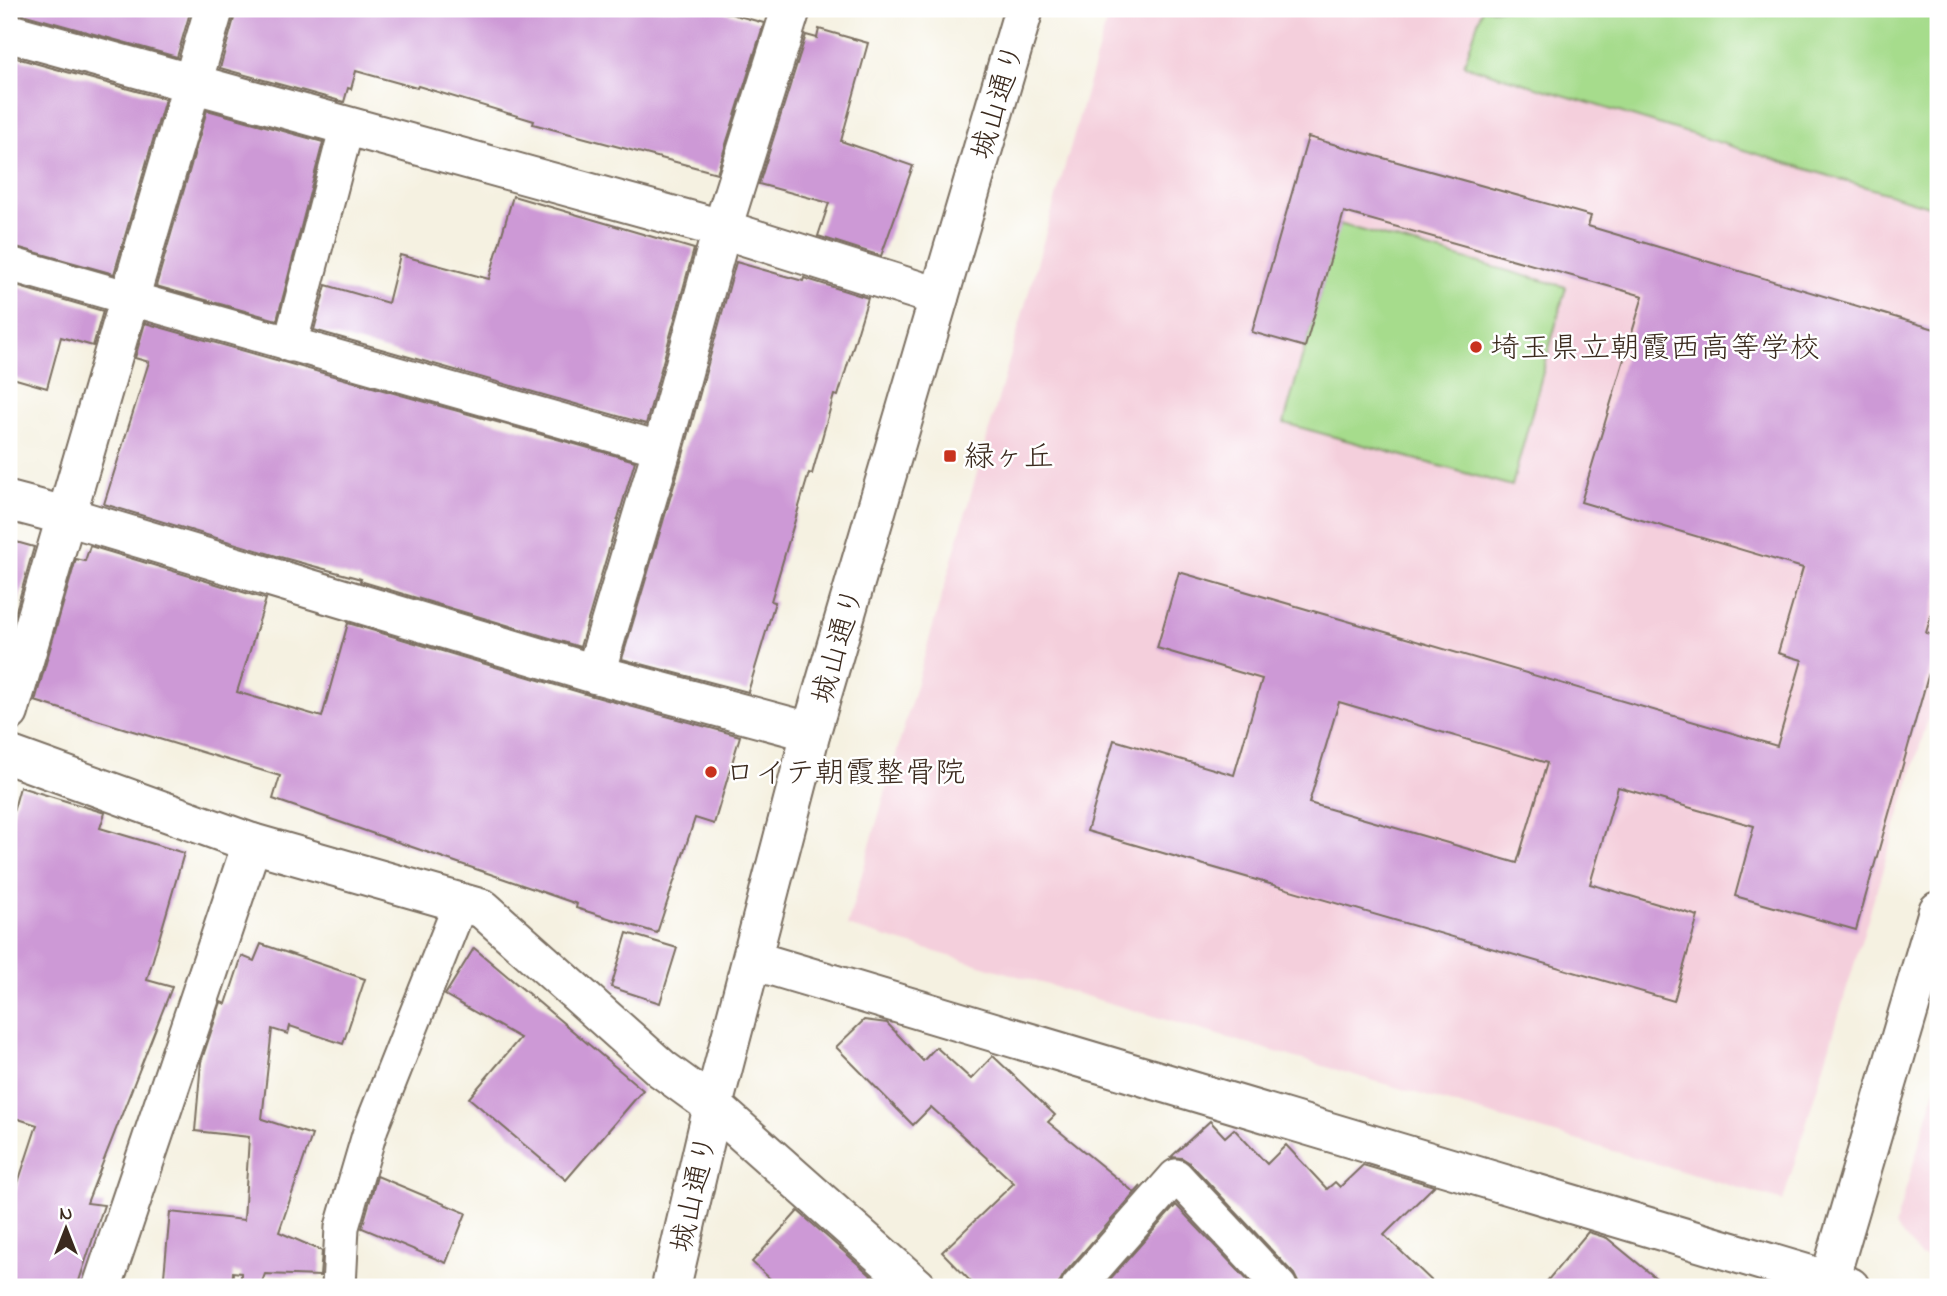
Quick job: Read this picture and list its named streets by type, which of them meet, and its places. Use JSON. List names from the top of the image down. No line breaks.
{"streets":{"street":["城山通り"]},"places":{"other":["埼玉県立朝霞西高等学校","ロイテ朝霞整骨院"],"transit":["緑ヶ丘"]},"north":"top"}
